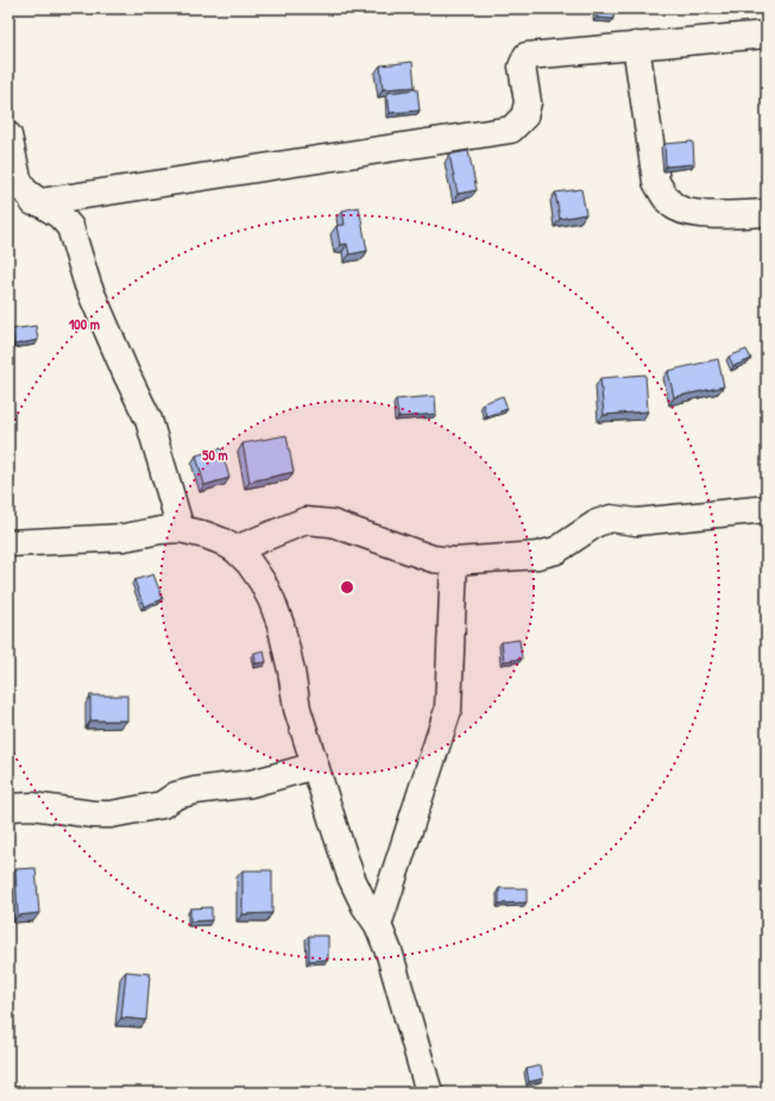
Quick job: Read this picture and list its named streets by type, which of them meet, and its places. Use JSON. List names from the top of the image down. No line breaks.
{"rings":["100 m","50 m"]}
